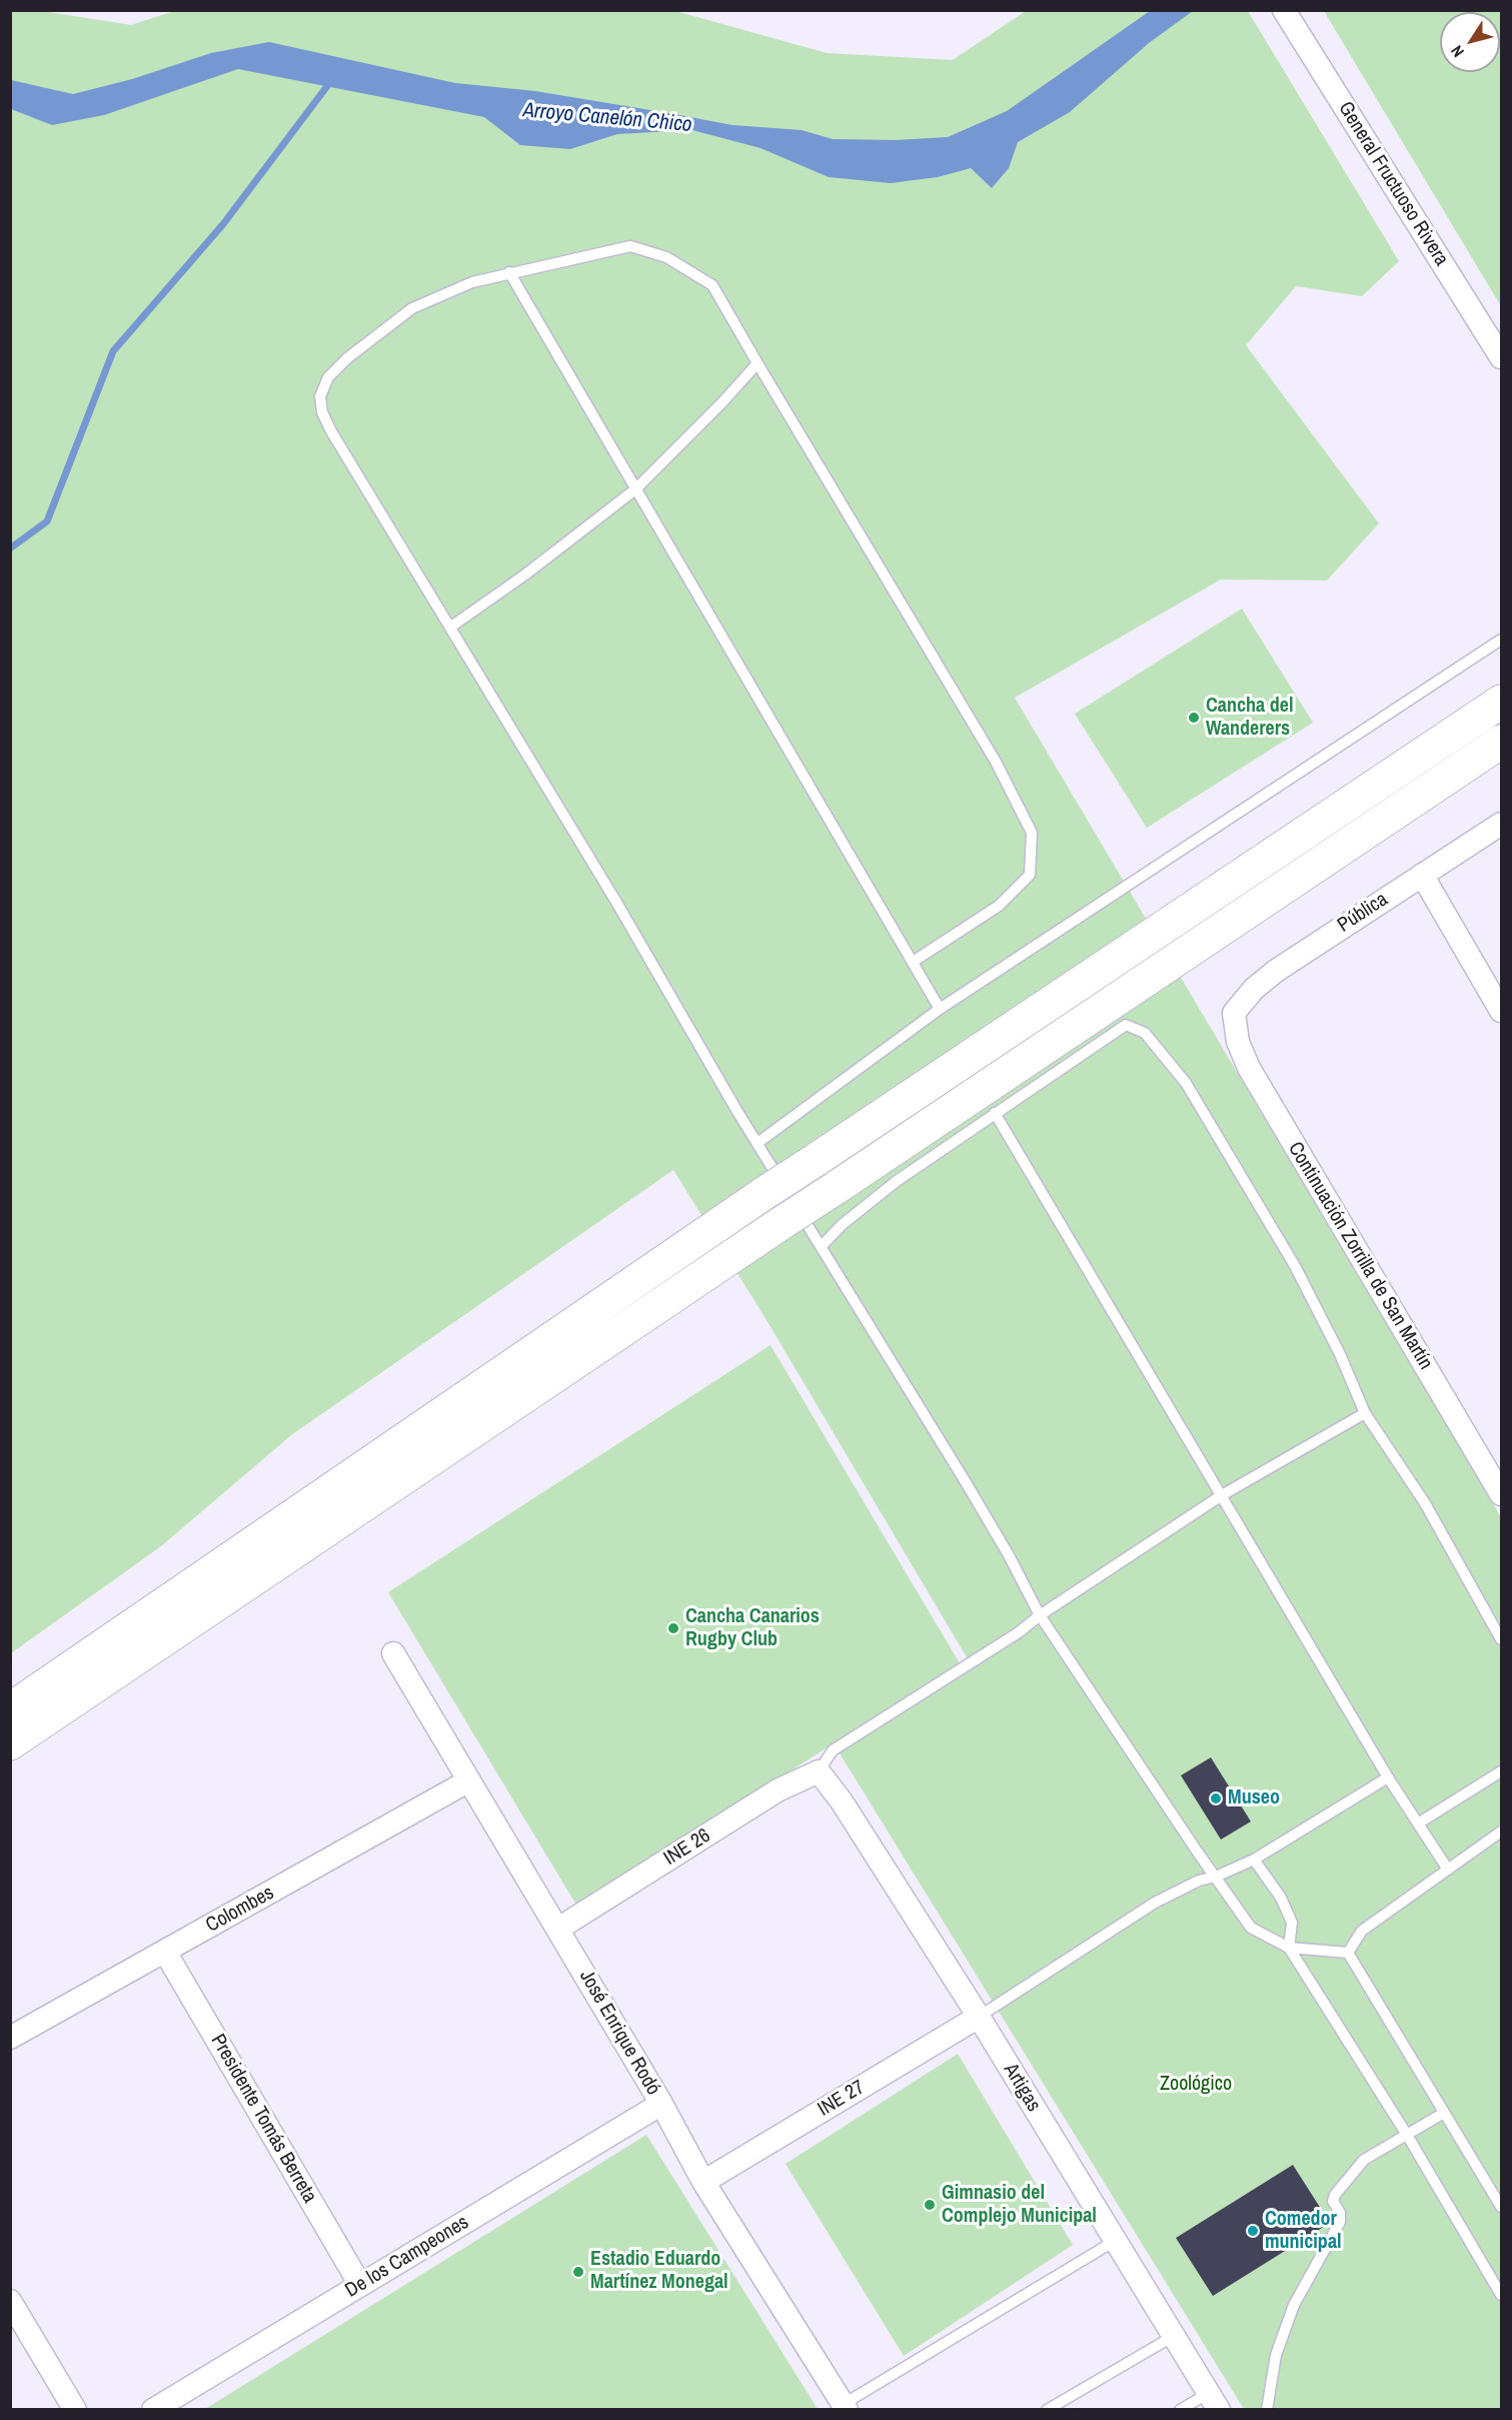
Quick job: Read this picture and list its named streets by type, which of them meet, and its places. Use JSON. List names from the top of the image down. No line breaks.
{"streets":{"street":["General Fructuoso Rivera","Pública","Continuación Zorrilla de San Martín","INE 26","Colombes","José Enrique Rodó","Artigas","INE 27","Presidente Tomás Berreta","De los Campeones"]},"crossings":[["Pública","Continuación Zorrilla de San Martín"],["INE 26","José Enrique Rodó"],["INE 26","Artigas"],["Colombes","José Enrique Rodó"],["Colombes","Presidente Tomás Berreta"],["José Enrique Rodó","INE 27"],["José Enrique Rodó","De los Campeones"],["Artigas","INE 27"],["Presidente Tomás Berreta","De los Campeones"]],"water":["Arroyo Canelón Chico"],"parks":["Zoológico"],"places":["Cancha del Wanderers","Cancha Canarios Rugby Club","Museo","Gimnasio del Complejo Municipal","Comedor municipal","Estadio Eduardo Martínez Monegal"],"north":"bottom left"}
